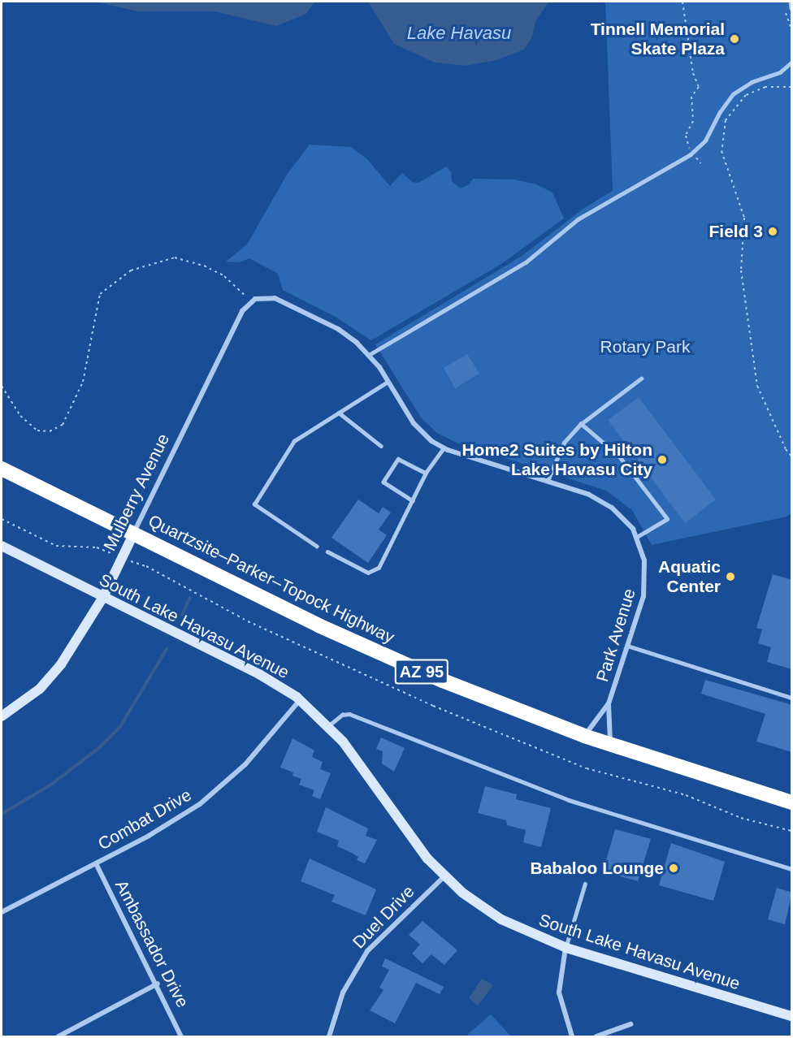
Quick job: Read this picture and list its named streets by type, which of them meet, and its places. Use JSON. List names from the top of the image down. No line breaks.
{"streets":{"highway":["Quartzsite–Parker–Topock Highway","AZ 95"],"main road":["Mulberry Avenue","South Lake Havasu Avenue"],"street":["Park Avenue","Combat Drive","Duel Drive","Ambassador Drive"]},"crossings":[["Mulberry Avenue","Quartzsite–Parker–Topock Highway"],["Mulberry Avenue","South Lake Havasu Avenue"],["Mulberry Avenue","Park Avenue"],["Quartzsite–Parker–Topock Highway","Park Avenue"],["Quartzsite–Parker–Topock Highway","AZ 95"],["South Lake Havasu Avenue","Combat Drive"],["South Lake Havasu Avenue","Duel Drive"],["Park Avenue","AZ 95"],["Combat Drive","Ambassador Drive"]],"water":["Lake Havasu"],"parks":["Rotary Park"],"places":["Tinnell Memorial Skate Plaza","Field 3","Home2 Suites by Hilton Lake Havasu City","Aquatic Center","Babaloo Lounge"]}
